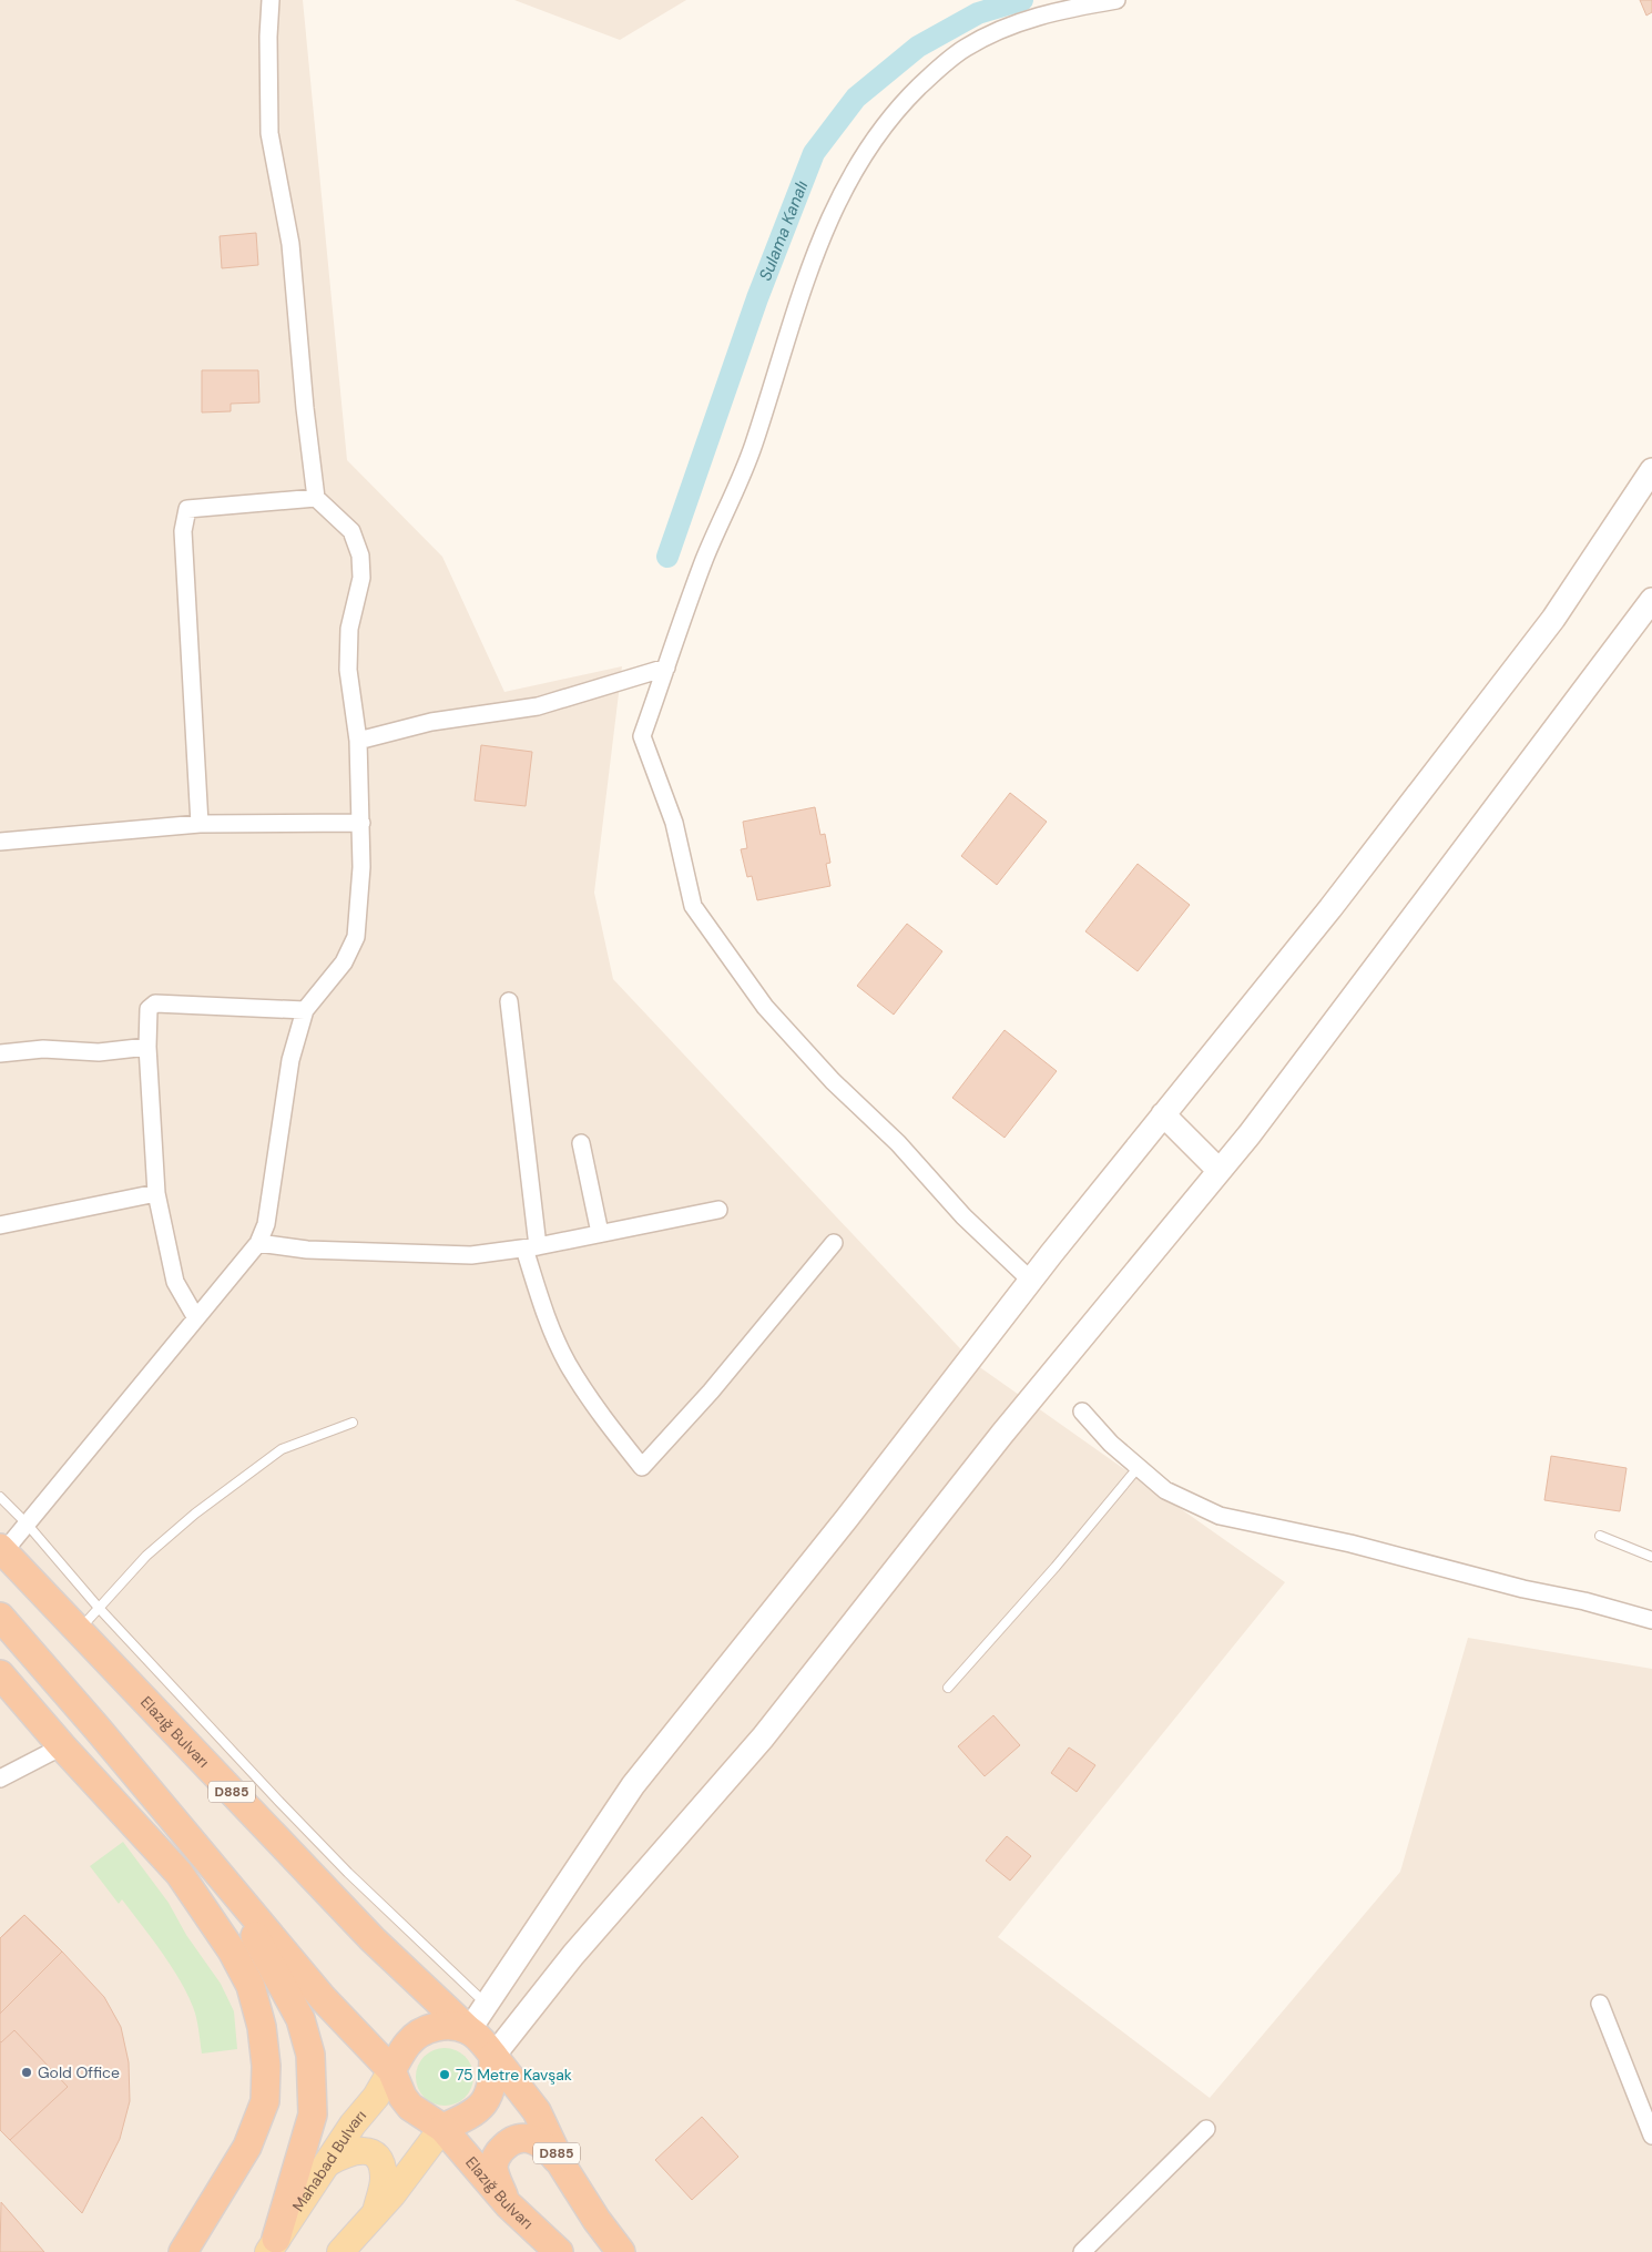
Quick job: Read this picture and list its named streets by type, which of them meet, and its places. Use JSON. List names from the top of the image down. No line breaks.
{"streets":{"highway":["Elazığ Bulvarı","D885"],"main road":["Mahabad Bulvarı"]},"crossings":[["Elazığ Bulvarı","D885"],["Elazığ Bulvarı","Mahabad Bulvarı"],["D885","Mahabad Bulvarı"]],"water":["Sulama Kanalı"],"places":["Gold Office","75 Metre Kavşak"]}
